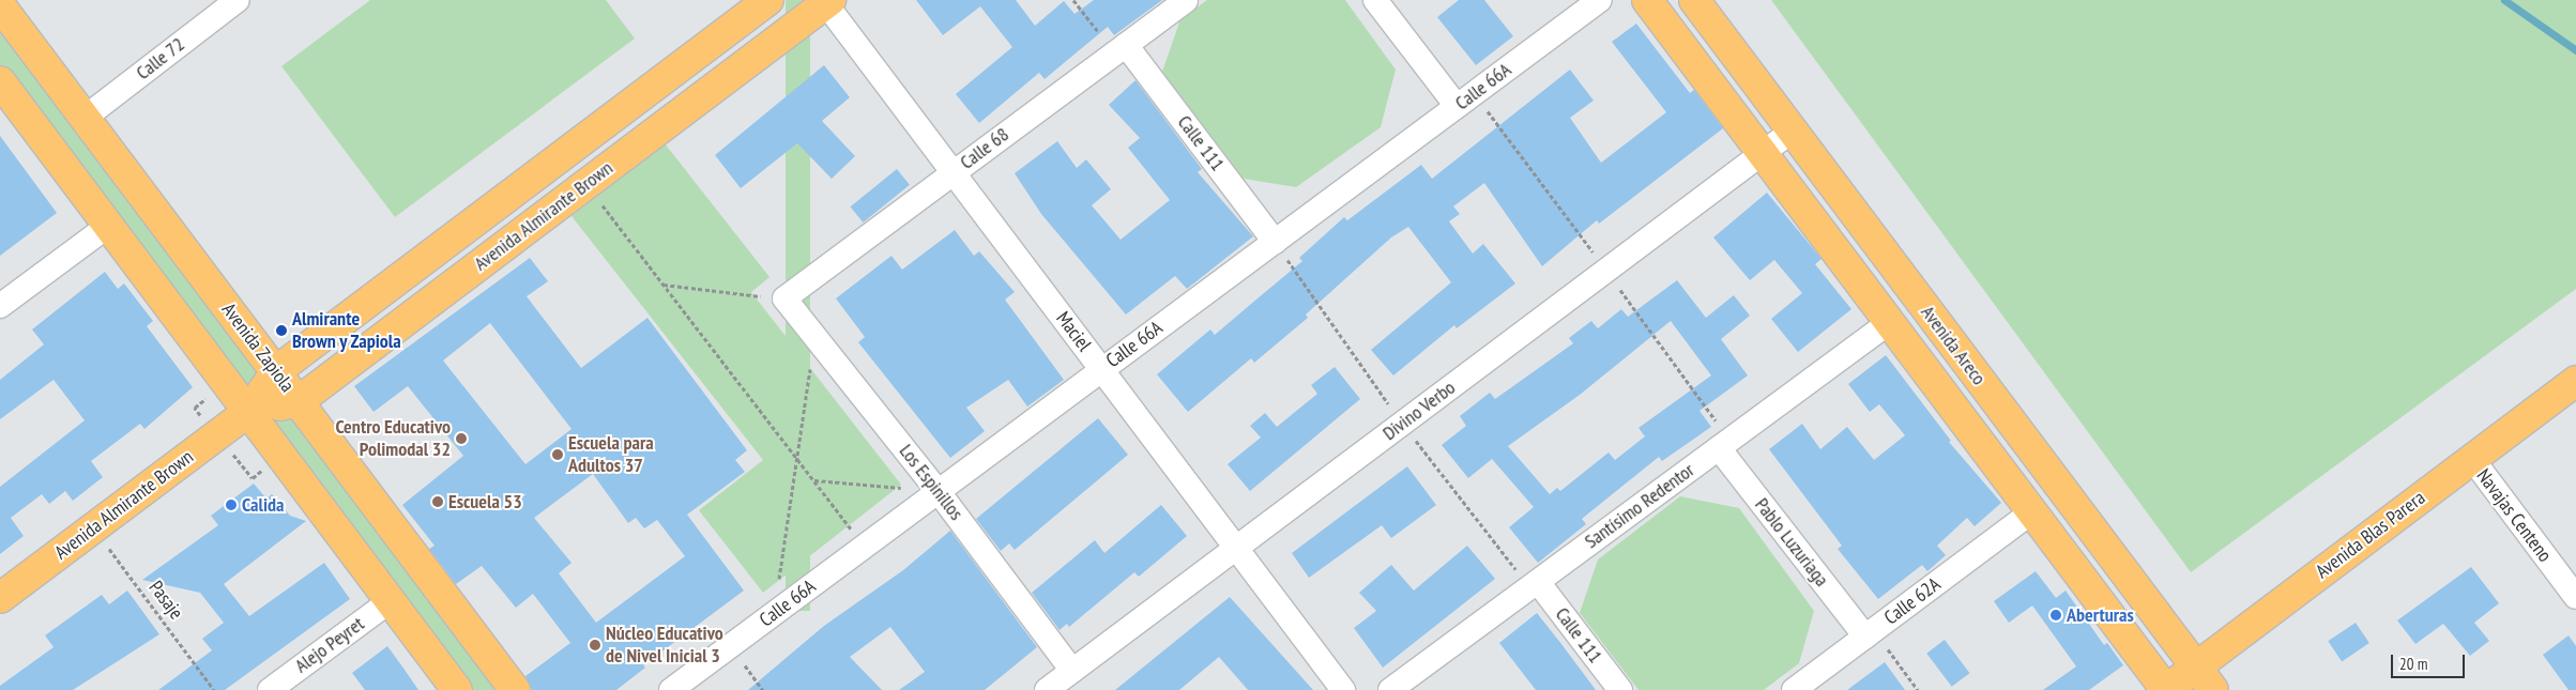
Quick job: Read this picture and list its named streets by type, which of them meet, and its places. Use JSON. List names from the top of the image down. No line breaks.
{"streets":{"main road":["Avenida Almirante Brown","Avenida Areco","Avenida Zapiola","Avenida Blas Parera"],"street":["Calle 72","Calle 66A","Calle 111","Calle 68","Maciel","Divino Verbo","Los Espinillos","Santísimo Redentor","Navajas Centeno","Pablo Luzuriaga","Calle 62A","Alejo Peyret"],"path":["Pasaje"]},"crossings":[["Calle 72","Avenida Zapiola"],["Calle 66A","Calle 111"],["Calle 66A","Maciel"],["Calle 66A","Los Espinillos"],["Calle 111","Calle 68"],["Calle 111","Santísimo Redentor"],["Calle 68","Maciel"],["Calle 68","Los Espinillos"],["Avenida Almirante Brown","Maciel"],["Avenida Almirante Brown","Avenida Zapiola"],["Avenida Almirante Brown","Pasaje"],["Maciel","Divino Verbo"],["Avenida Areco","Divino Verbo"],["Avenida Areco","Santísimo Redentor"],["Avenida Areco","Avenida Blas Parera"],["Avenida Areco","Calle 62A"],["Divino Verbo","Los Espinillos"],["Santísimo Redentor","Pablo Luzuriaga"],["Navajas Centeno","Avenida Blas Parera"],["Pablo Luzuriaga","Calle 62A"]],"places":["Almirante Brown y Zapiola","Centro Educativo Polimodal 32","Escuela para Adultos 37","Escuela 53","Calida","Aberturas","Núcleo Educativo de Nivel Inicial 3"],"scale_bar":"20 m"}
